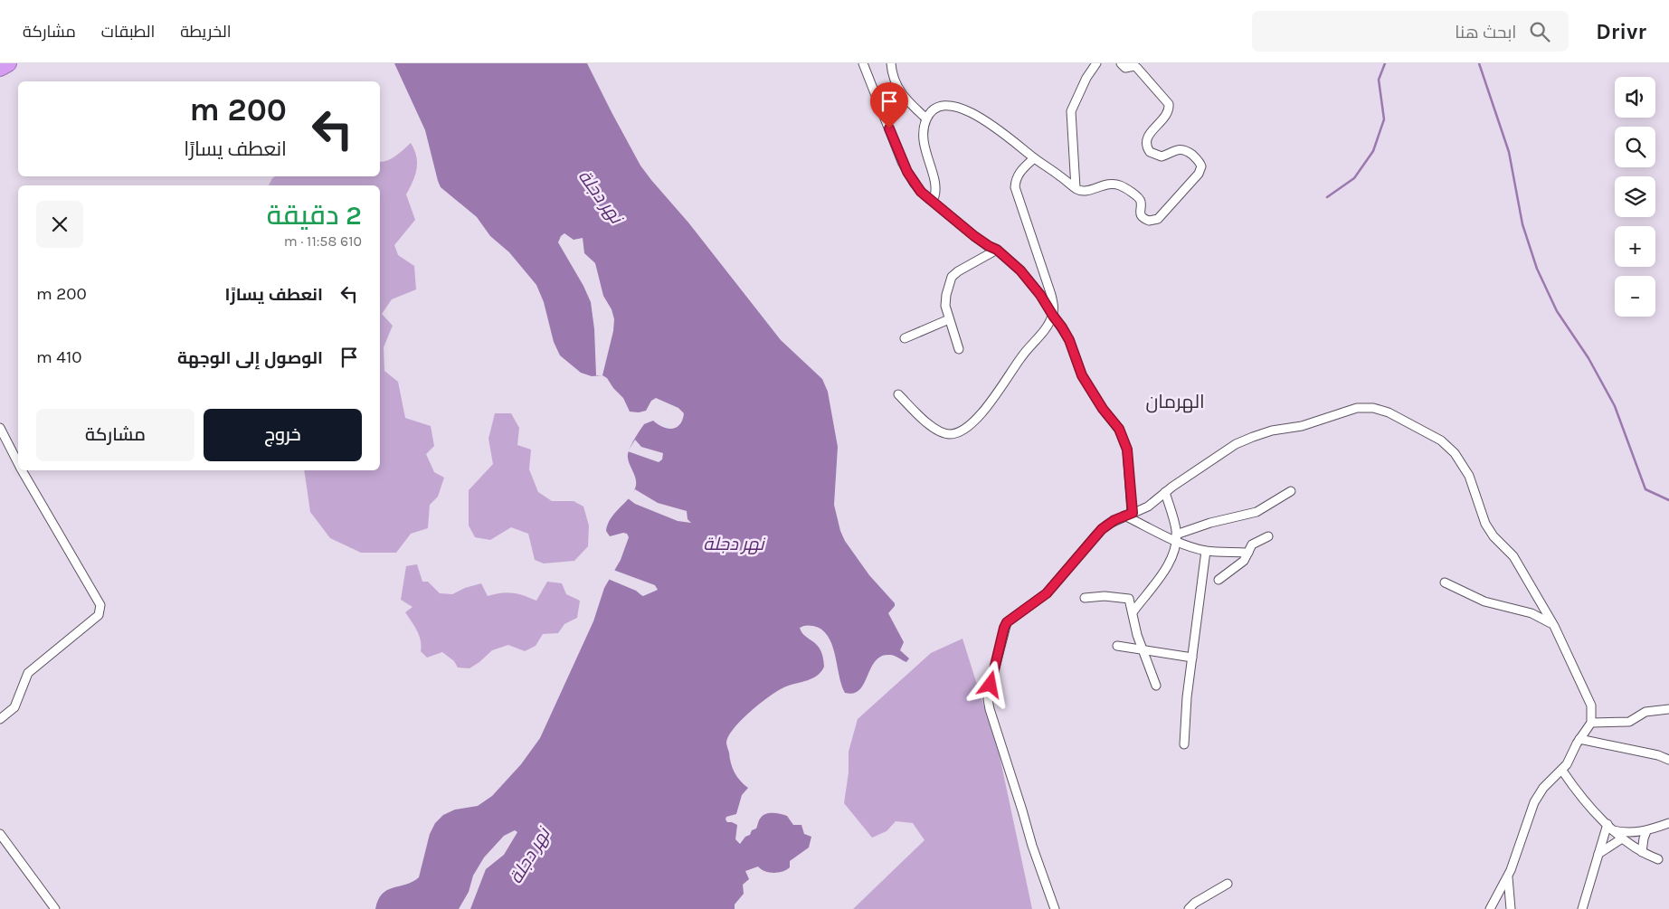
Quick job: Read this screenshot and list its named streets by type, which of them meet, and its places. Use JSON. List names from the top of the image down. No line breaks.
{"districts":["الهرمان"],"water":["نهر دجلة"],"page":{"header":"Drivr","search":"ابحث هنا","nav":["الخريطة","الطبقات","مشاركة"],"map_buttons":["+","−"],"turn":["200 m","انعطف يسارًا"],"heading":["2 دقيقة","610 m · 11:58"],"list":[{"name":"انعطف يسارًا","value":"200 m"},{"name":"الوصول إلى الوجهة","value":"410 m"}],"buttons":["خروج","مشاركة"]}}
